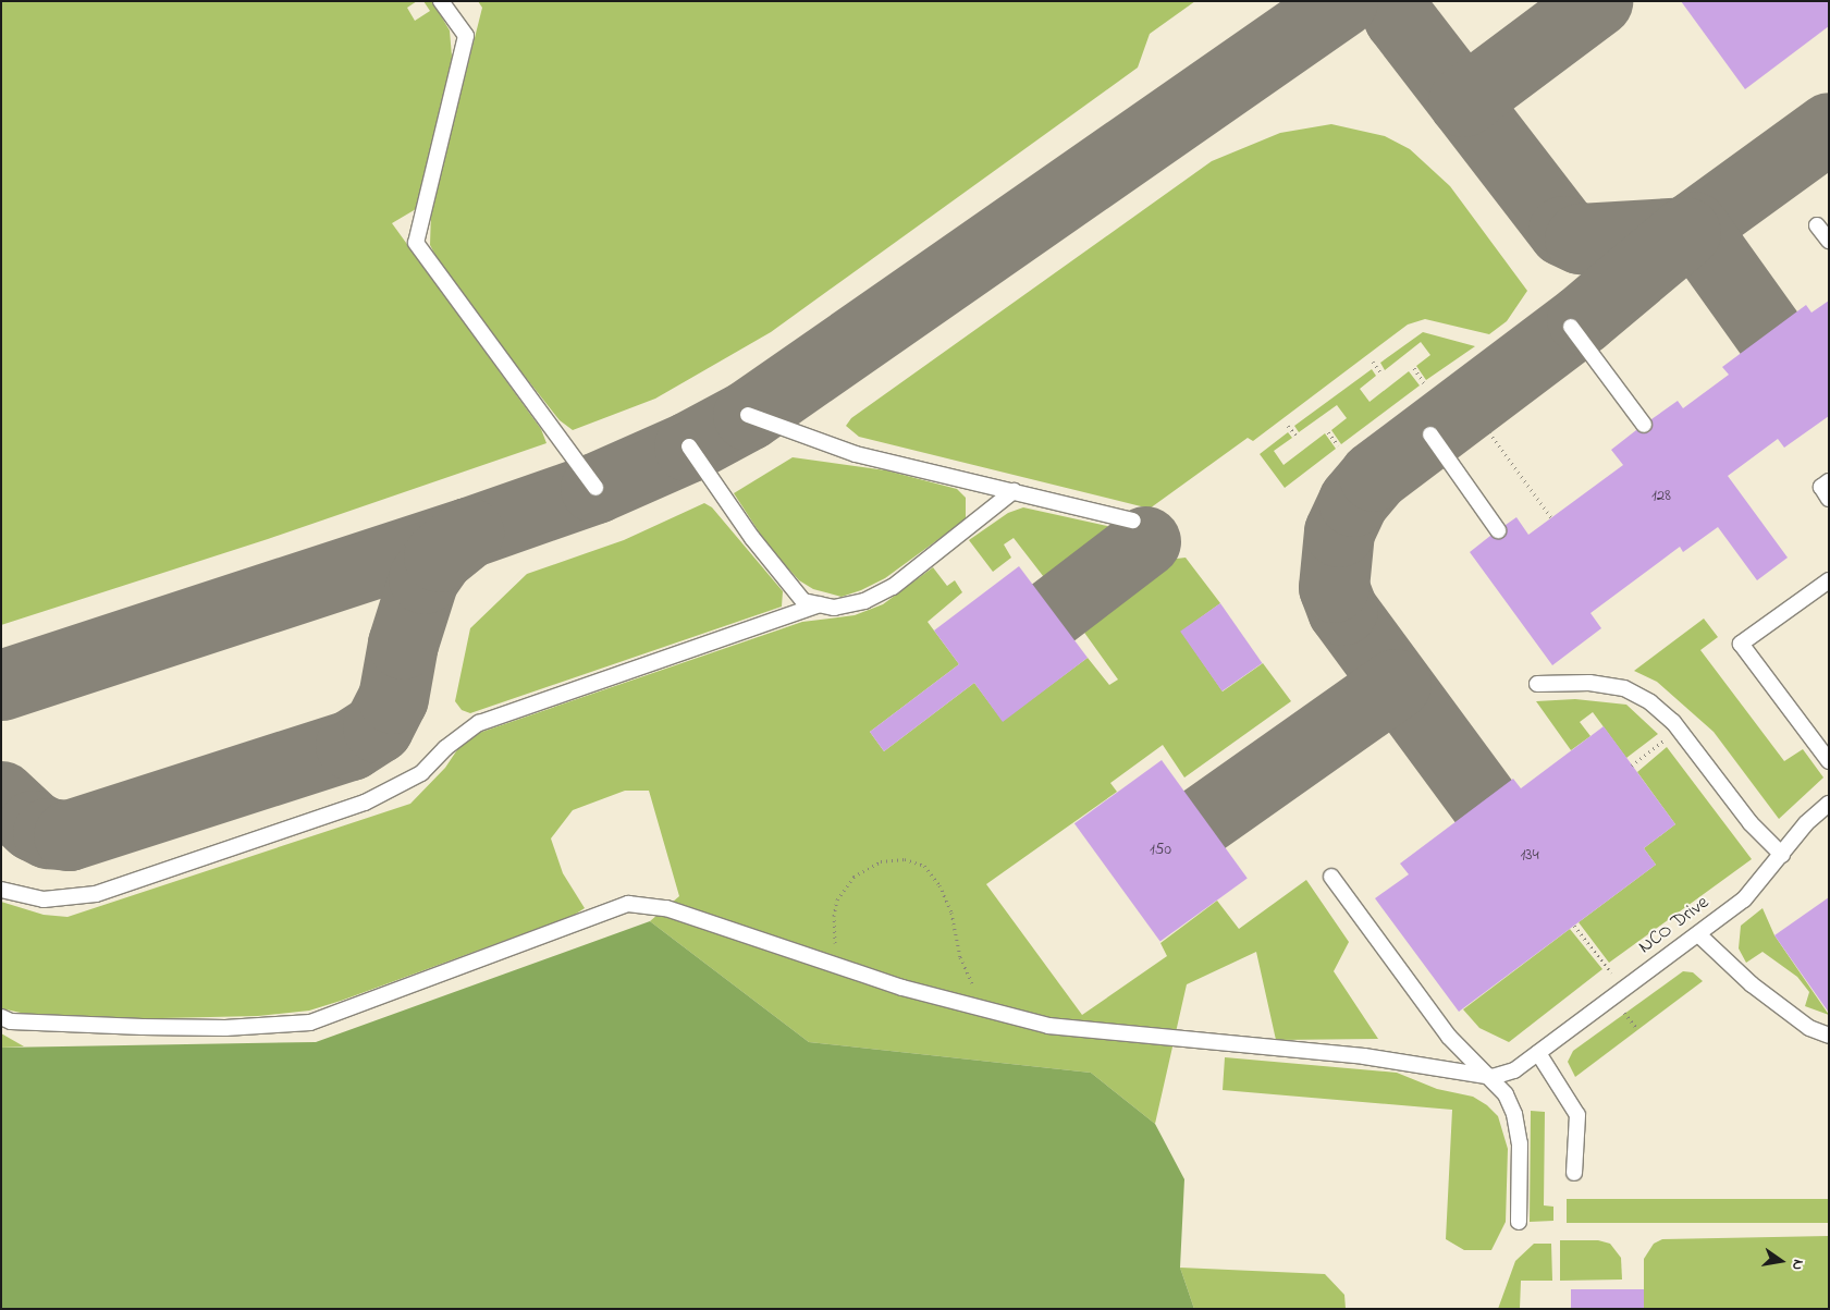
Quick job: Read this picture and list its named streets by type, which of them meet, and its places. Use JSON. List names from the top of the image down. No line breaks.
{"streets":{"lane":["NCO Drive"]},"house_numbers":["128","150","134"],"north":"right"}
